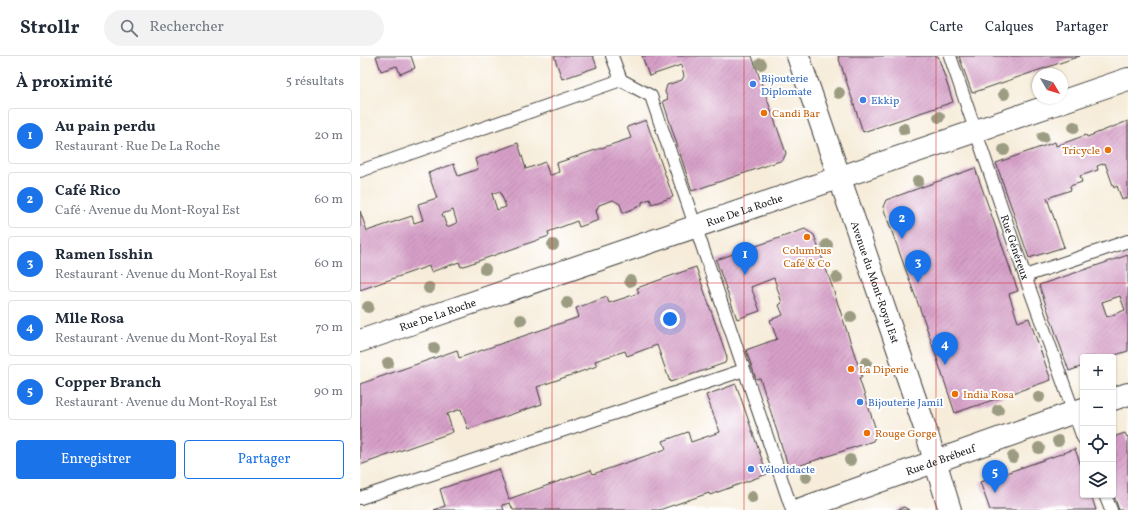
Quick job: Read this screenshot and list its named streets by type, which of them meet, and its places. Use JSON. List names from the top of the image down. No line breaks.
{"streets":{"street":["Rue De La Roche","Avenue du Mont-Royal Est","Rue de Brébeuf"],"lane":["Rue Généreux"]},"crossings":[["Rue De La Roche","Rue Généreux"],["Rue De La Roche","Avenue du Mont-Royal Est"],["Rue Généreux","Rue de Brébeuf"],["Avenue du Mont-Royal Est","Rue de Brébeuf"]],"places":["Bijouterie Diplomate","Ekkip","Candi Bar","Tricycle","Columbus Café & Co","La Diperie","India Rosa","Bijouterie Jamil","Rouge Gorge","Vélodidacte"],"north":"bottom right","page":{"header":"Strollr","search":"Rechercher","nav":["Carte","Calques","Partager"],"heading":["À proximité","5 résultats"],"list":[{"mark":"1","name":"Au pain perdu","note":"Restaurant · Rue De La Roche","value":"20 m"},{"mark":"2","name":"Café Rico","note":"Café · Avenue du Mont-Royal Est","value":"60 m"},{"mark":"3","name":"Ramen Isshin","note":"Restaurant · Avenue du Mont-Royal Est","value":"60 m"},{"mark":"4","name":"Mlle Rosa","note":"Restaurant · Avenue du Mont-Royal Est","value":"70 m"},{"mark":"5","name":"Copper Branch","note":"Restaurant · Avenue du Mont-Royal Est","value":"90 m"}],"pins":["2","1","3","4","5"],"map_buttons":["+","−"],"buttons":["Enregistrer","Partager"]}}
